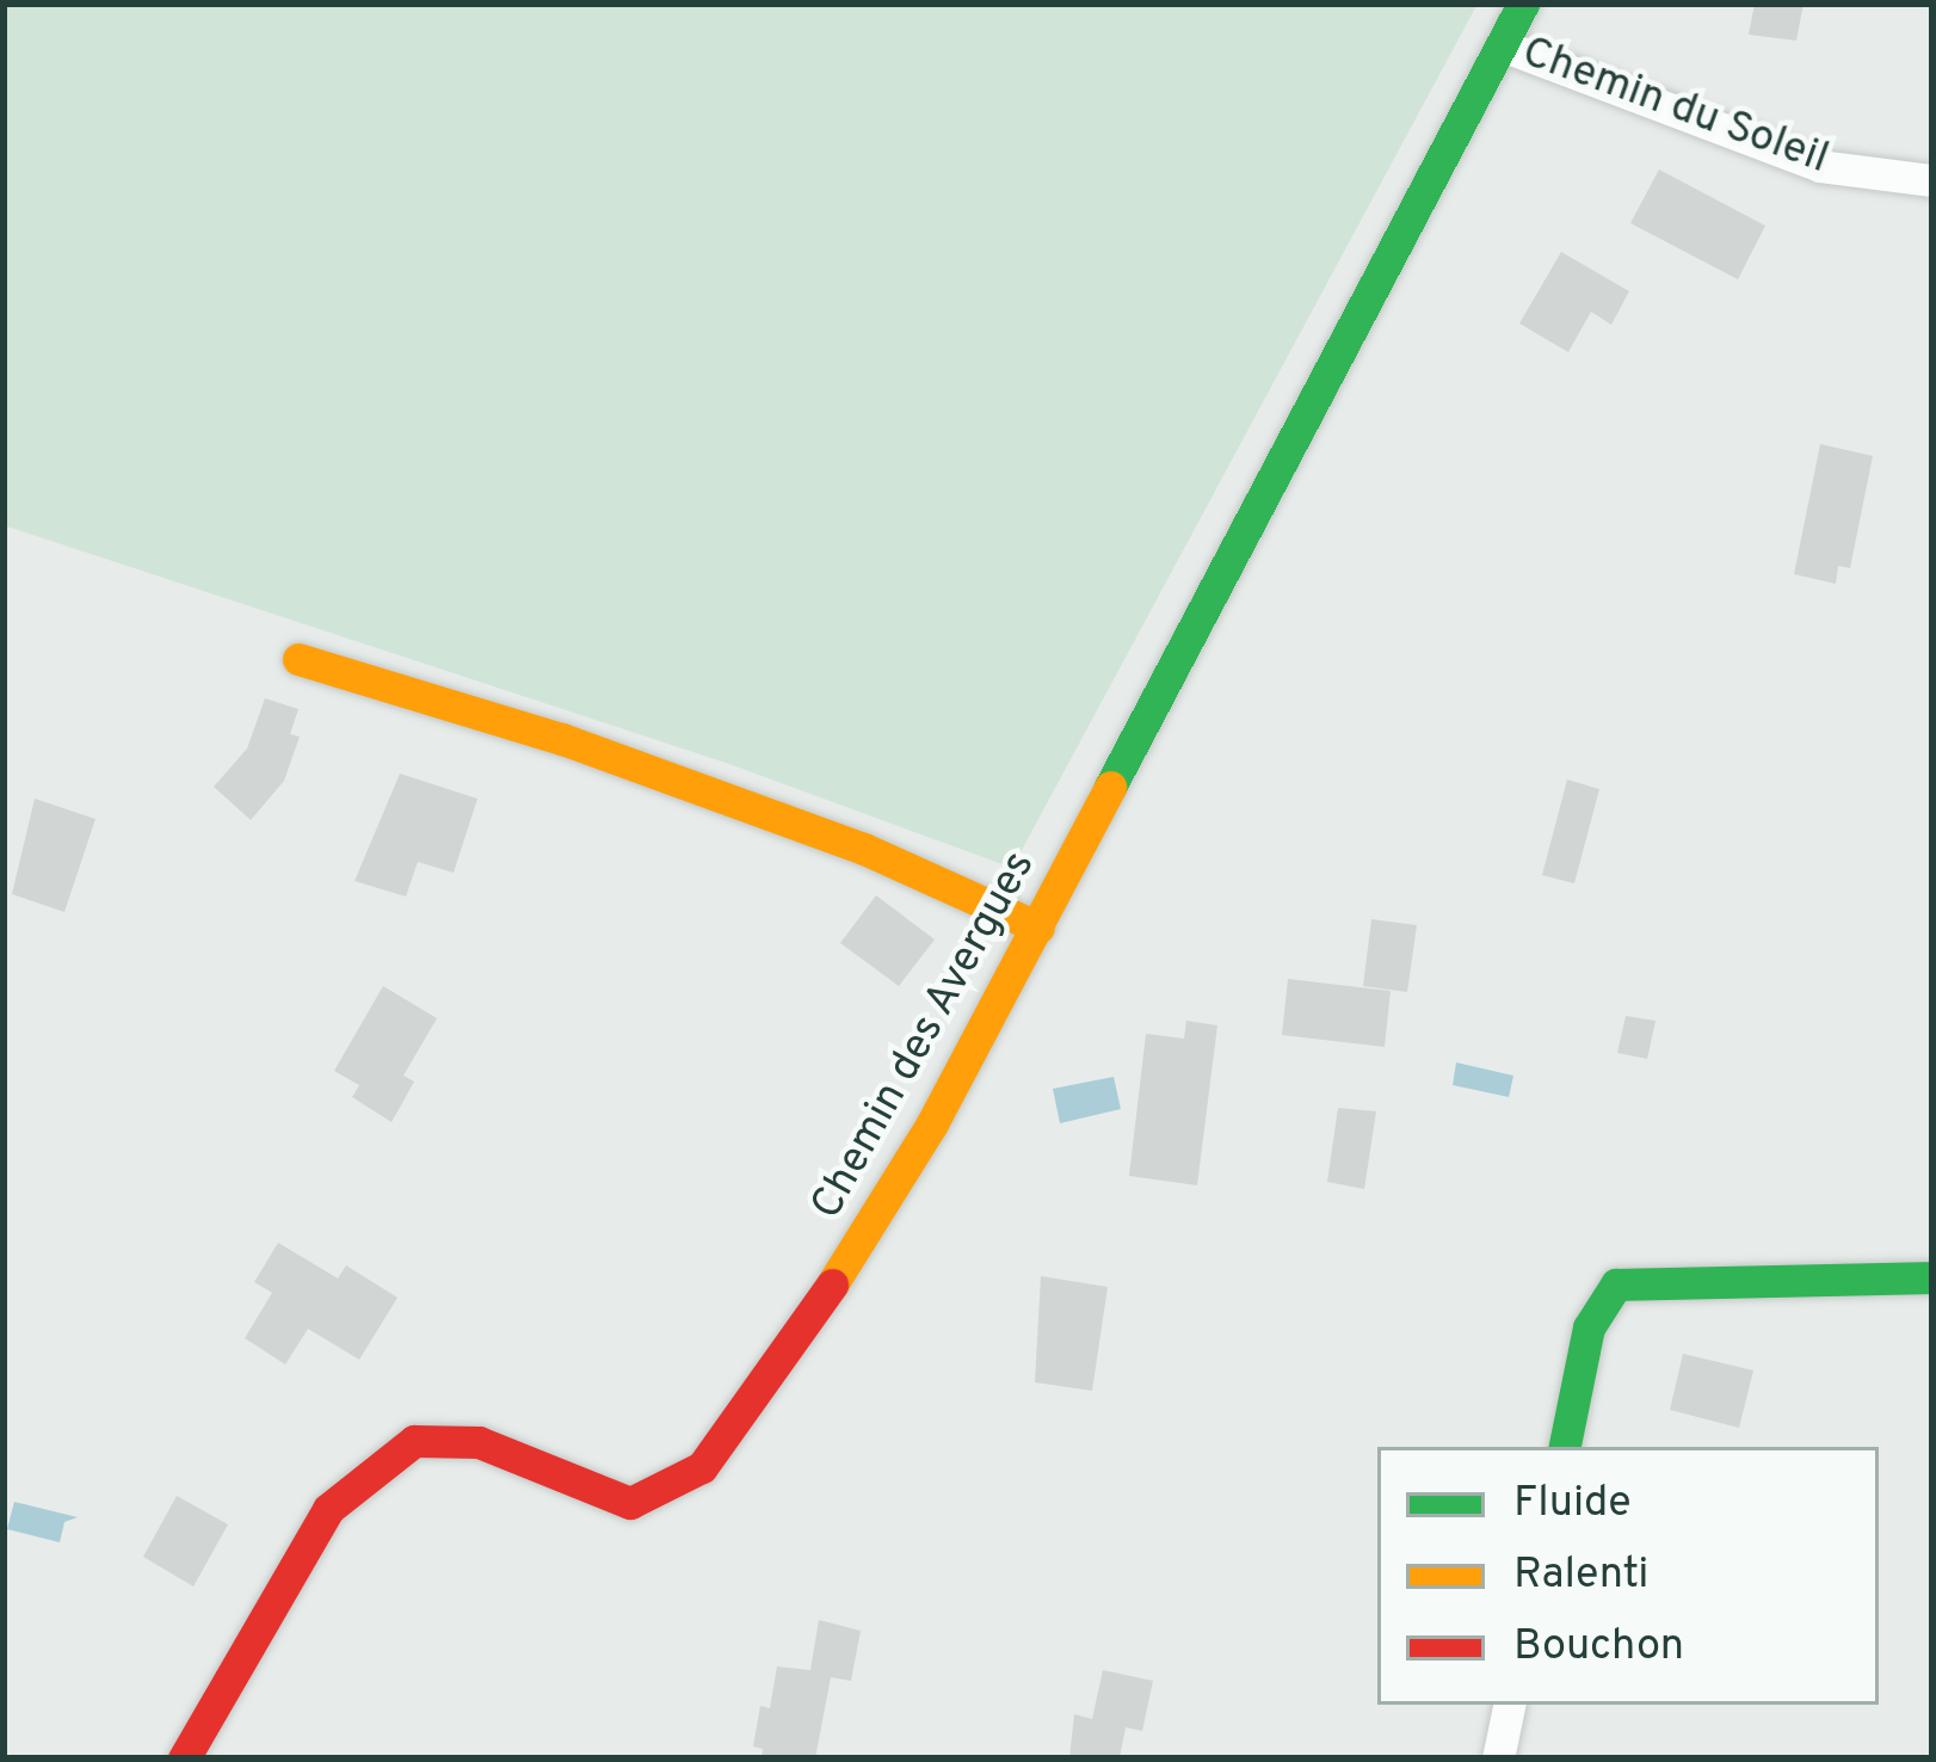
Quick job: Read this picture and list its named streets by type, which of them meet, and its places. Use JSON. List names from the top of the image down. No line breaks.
{"streets":{"street":["Chemin du Soleil","Chemin des Avergues"]},"crossings":[["Chemin du Soleil","Chemin des Avergues"]],"legend":["Fluide","Ralenti","Bouchon"]}
